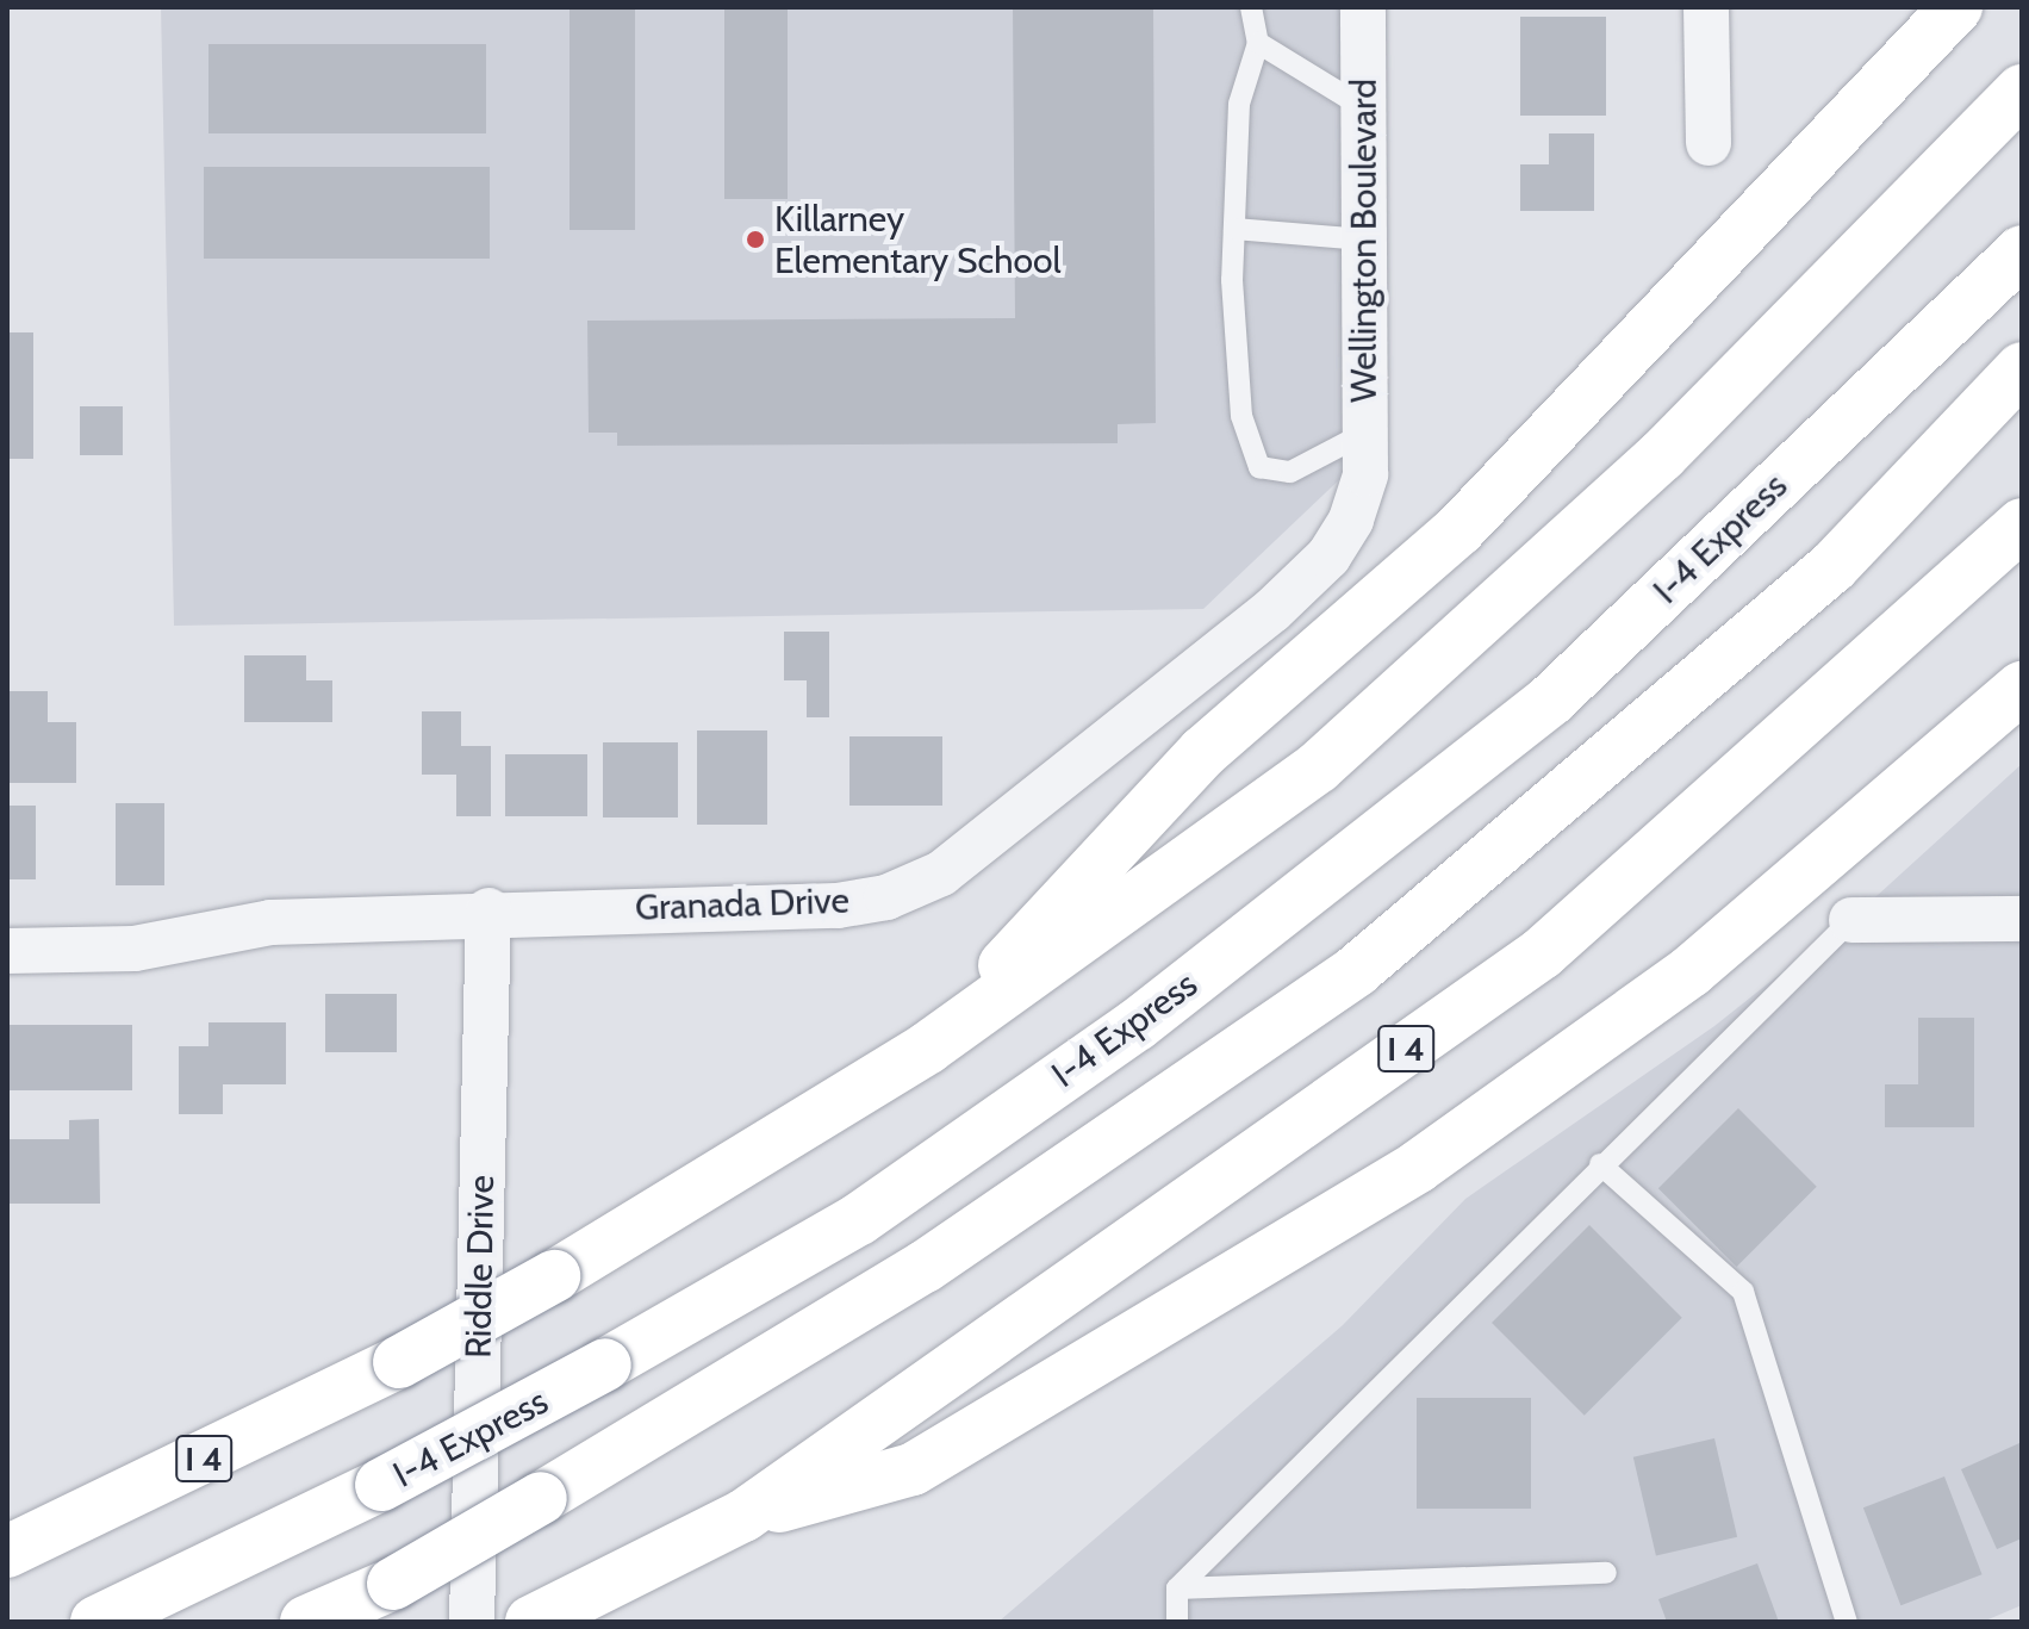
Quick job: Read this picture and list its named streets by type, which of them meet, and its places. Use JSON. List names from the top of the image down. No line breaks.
{"streets":{"highway":["I-4 Express","I 4"],"street":["Wellington Boulevard","Granada Drive","Riddle Drive"]},"crossings":[["Wellington Boulevard","Granada Drive"],["Granada Drive","Riddle Drive"]],"places":["Killarney Elementary School"]}
